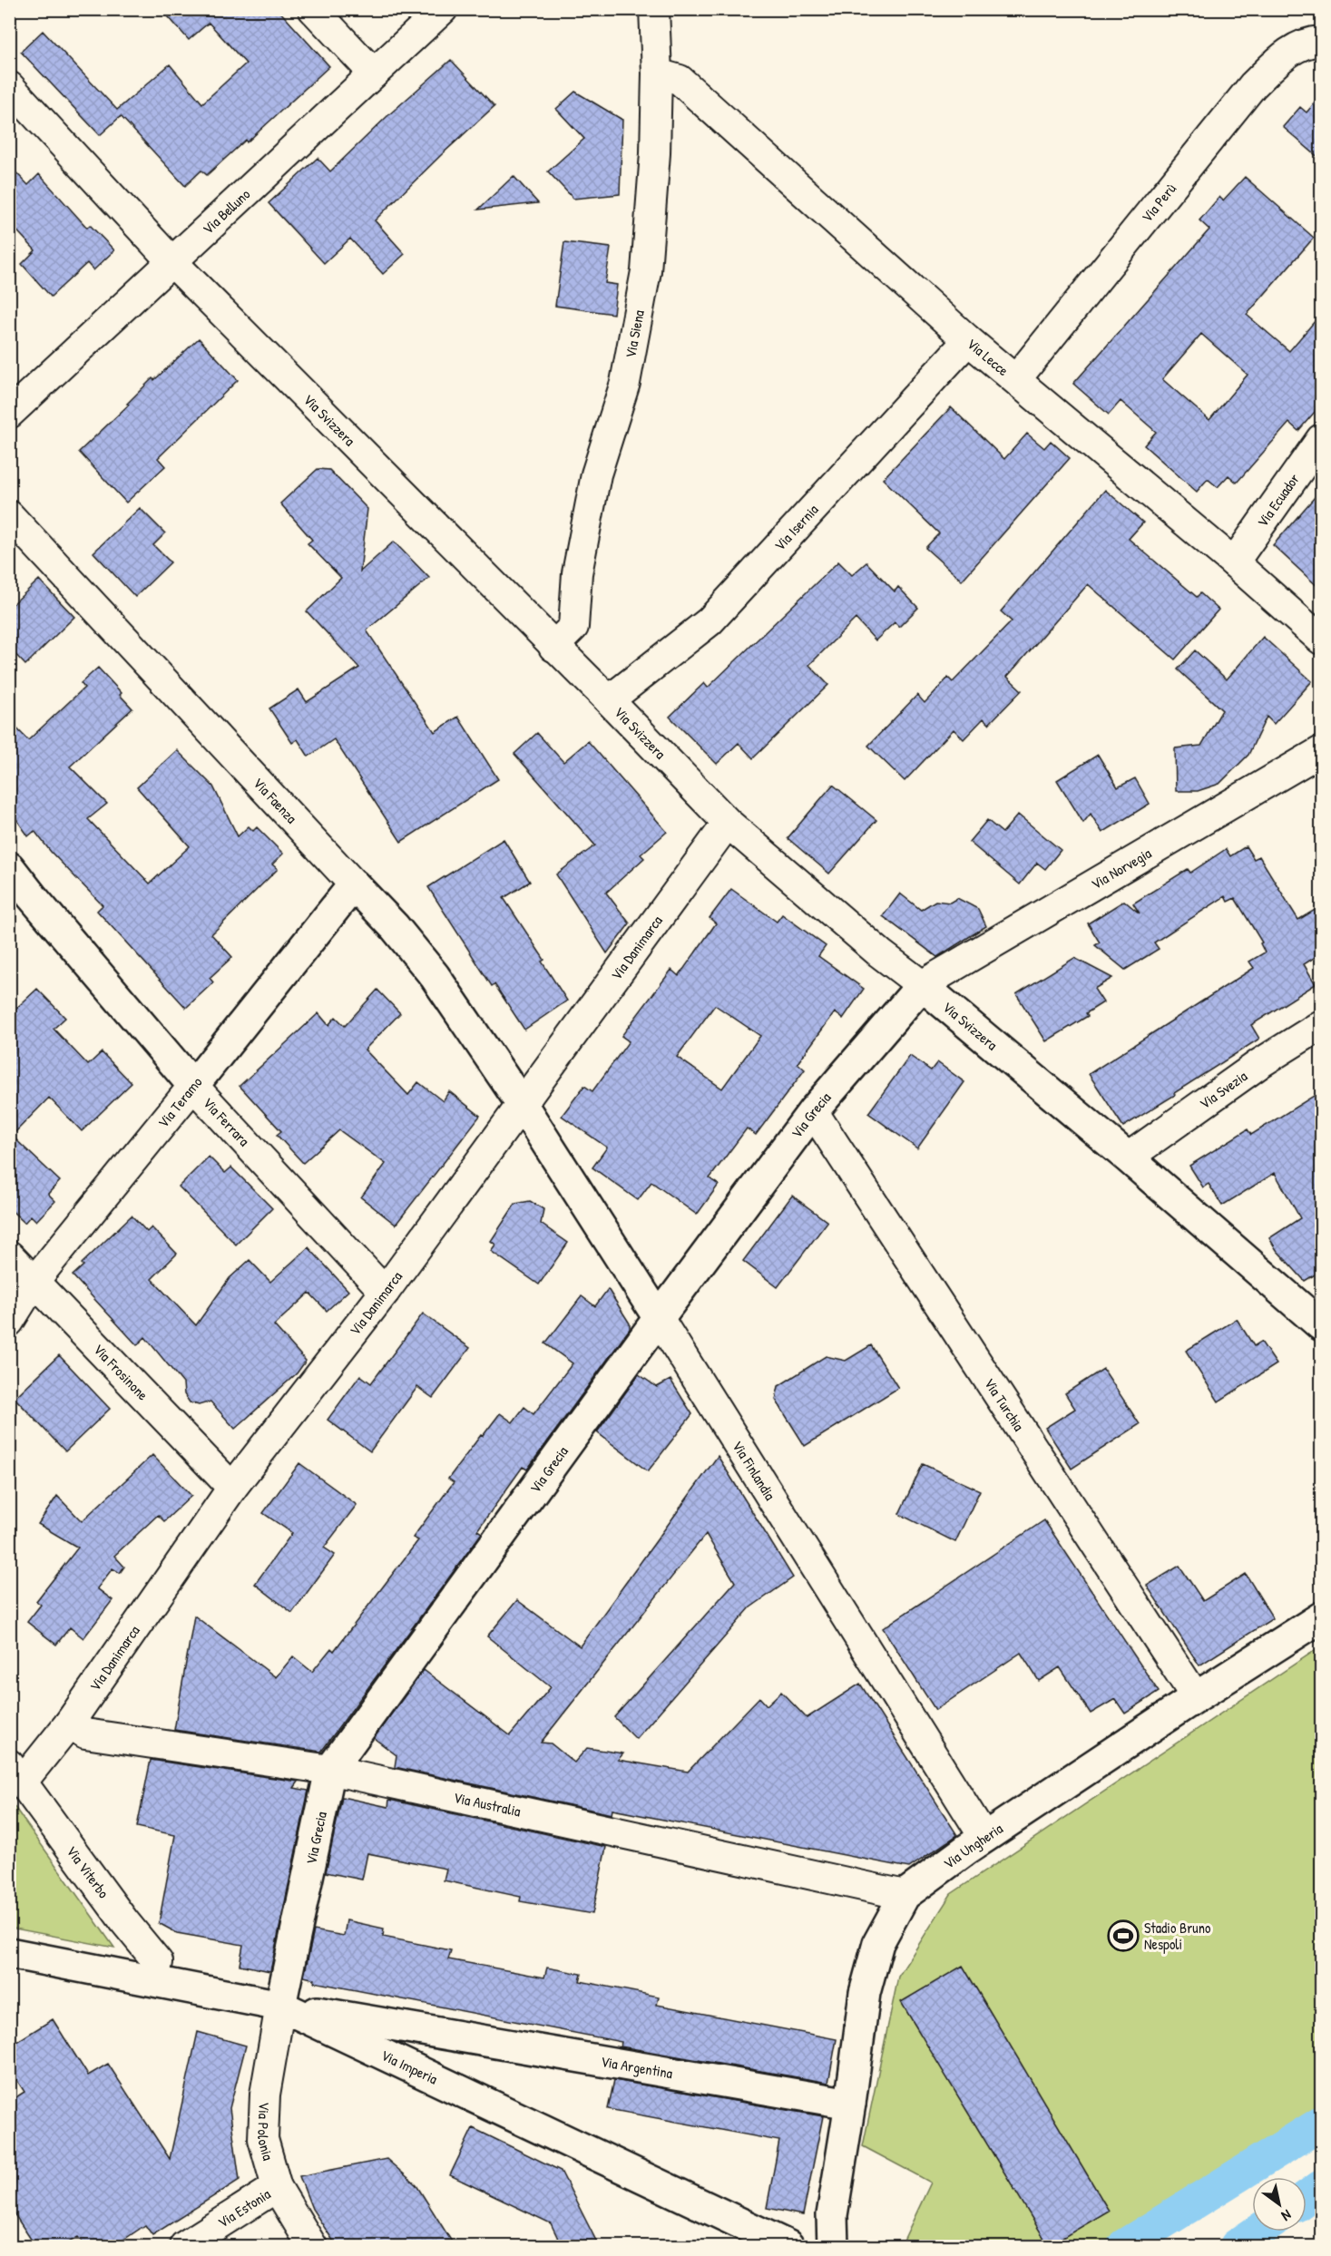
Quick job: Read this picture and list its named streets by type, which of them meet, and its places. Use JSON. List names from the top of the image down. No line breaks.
{"streets":{"street":["Via Perù","Via Belluno","Via Siena","Via Lecce","Via Svizzera","Via Ecuador","Via Isernia","Via Faenza","Via Norvegia","Via Danimarca","Via Svezia","Via Teramo","Via Grecia","Via Ferrara","Via Frosinone","Via Turchia","Via Finlandia","Via Australia","Via Ungheria","Via Viterbo","Via Imperia","Via Argentina","Via Polonia","Via Estonia"]},"crossings":[["Via Perù","Via Lecce"],["Via Belluno","Via Svizzera"],["Via Siena","Via Lecce"],["Via Siena","Via Svizzera"],["Via Lecce","Via Ecuador"],["Via Lecce","Via Isernia"],["Via Svizzera","Via Isernia"],["Via Svizzera","Via Norvegia"],["Via Svizzera","Via Danimarca"],["Via Svizzera","Via Svezia"],["Via Svizzera","Via Grecia"],["Via Faenza","Via Danimarca"],["Via Faenza","Via Teramo"],["Via Faenza","Via Finlandia"],["Via Norvegia","Via Grecia"],["Via Danimarca","Via Ferrara"],["Via Danimarca","Via Frosinone"],["Via Danimarca","Via Finlandia"],["Via Danimarca","Via Australia"],["Via Danimarca","Via Viterbo"],["Via Teramo","Via Ferrara"],["Via Teramo","Via Frosinone"],["Via Grecia","Via Turchia"],["Via Grecia","Via Finlandia"],["Via Grecia","Via Australia"],["Via Grecia","Via Imperia"],["Via Grecia","Via Argentina"],["Via Grecia","Via Polonia"],["Via Turchia","Via Ungheria"],["Via Finlandia","Via Ungheria"],["Via Australia","Via Ungheria"],["Via Ungheria","Via Argentina"],["Via Viterbo","Via Imperia"],["Via Imperia","Via Argentina"],["Via Imperia","Via Polonia"],["Via Argentina","Via Polonia"],["Via Polonia","Via Estonia"]],"places":{"sports":["Stadio Bruno Nespoli"]},"north":"bottom right"}
